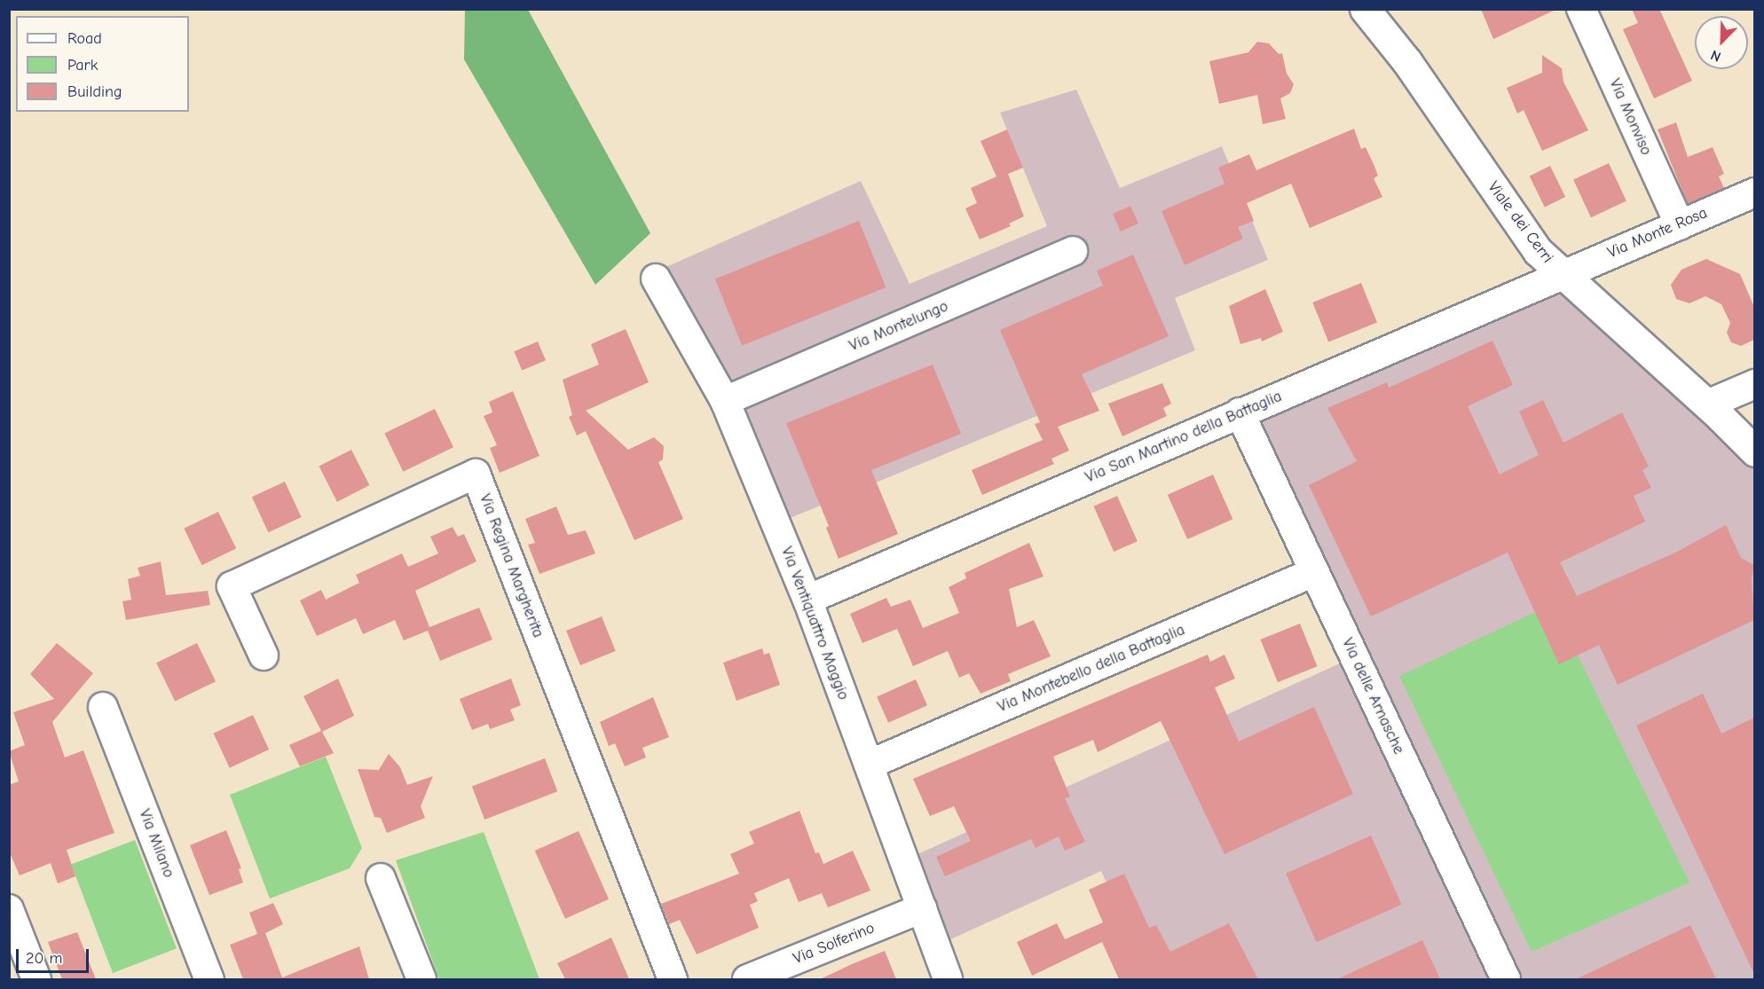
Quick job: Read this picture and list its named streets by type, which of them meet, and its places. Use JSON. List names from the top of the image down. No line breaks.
{"streets":{"street":["Via Monviso","Viale dei Cerri","Via Monte Rosa","Via Montelungo","Via San Martino della Battaglia","Via Regina Margherita","Via Ventiquattro Maggio","Via Montebello della Battaglia","Via delle Arnasche","Via Milano","Via Solferino"]},"crossings":[["Via Monviso","Via Monte Rosa"],["Viale dei Cerri","Via Monte Rosa"],["Viale dei Cerri","Via San Martino della Battaglia"],["Via Monte Rosa","Via San Martino della Battaglia"],["Via Montelungo","Via Ventiquattro Maggio"],["Via San Martino della Battaglia","Via Ventiquattro Maggio"],["Via San Martino della Battaglia","Via delle Arnasche"],["Via Ventiquattro Maggio","Via Montebello della Battaglia"],["Via Ventiquattro Maggio","Via Solferino"],["Via Montebello della Battaglia","Via delle Arnasche"]],"legend":["Road","Park","Building"],"scale_bar":"20 m","north":"bottom left"}
